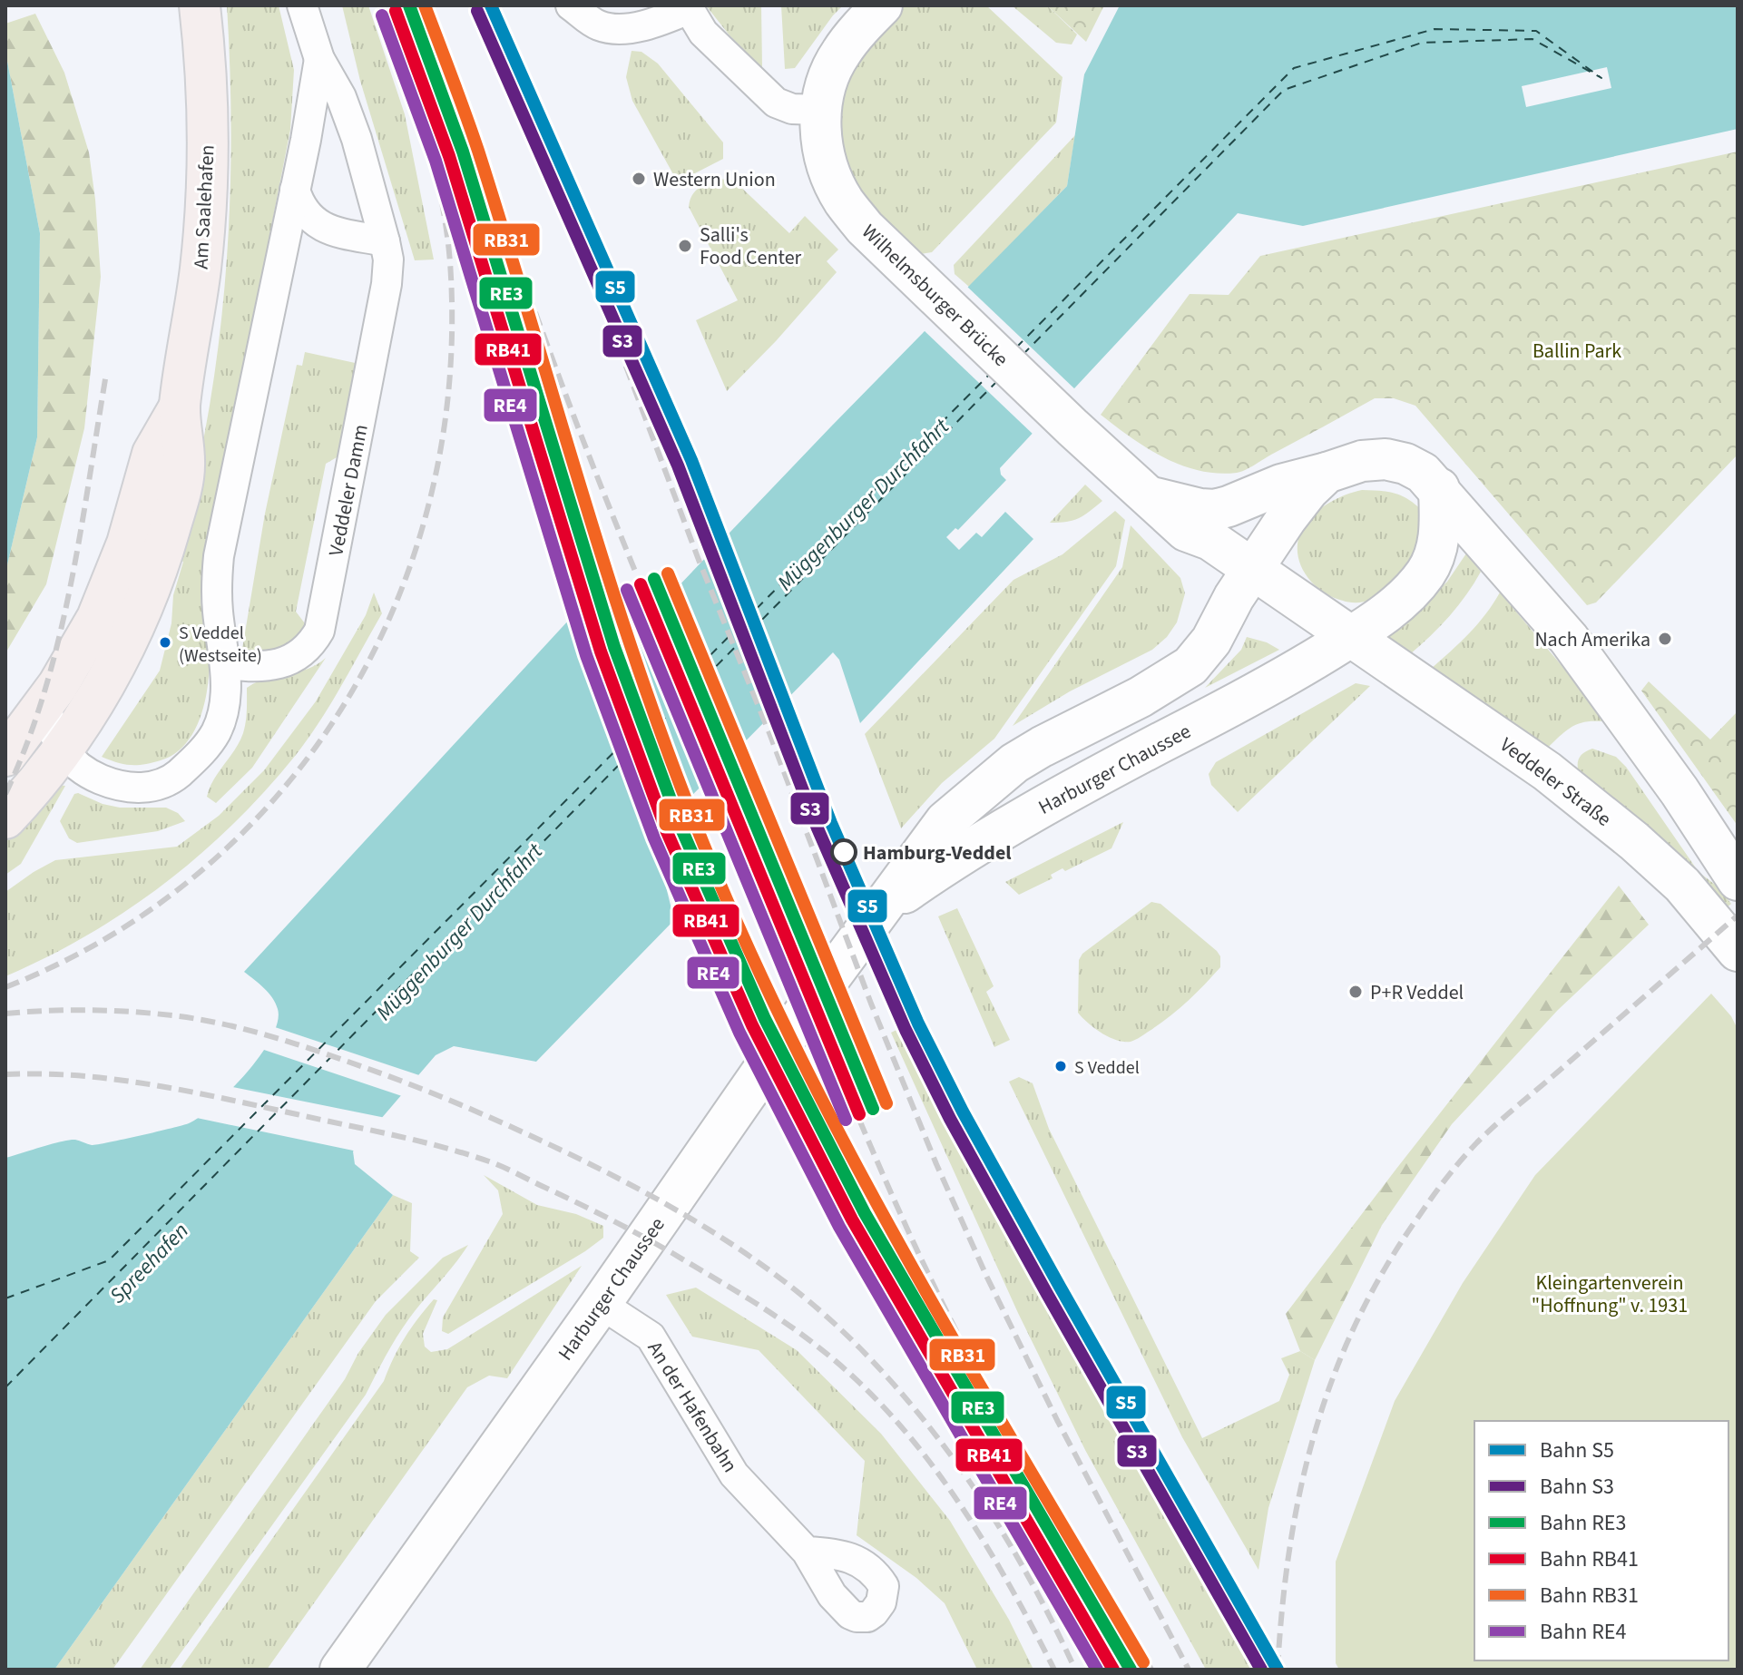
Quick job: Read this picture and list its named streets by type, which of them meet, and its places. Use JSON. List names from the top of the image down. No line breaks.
{"streets":{"main road":["Am Saalehafen","Wilhelmsburger Brücke","Harburger Chaussee","Veddeler Straße"],"street":["Veddeler Damm","An der Hafenbahn"]},"crossings":[["Am Saalehafen","Veddeler Damm"],["Wilhelmsburger Brücke","Veddeler Straße"],["Harburger Chaussee","Veddeler Straße"],["Harburger Chaussee","An der Hafenbahn"]],"water":["Müggenburger Durchfahrt","Spreehafen"],"parks":["Ballin Park","Kleingartenverein \"Hoffnung\" v. 1931"],"places":["Western Union","Salli's Food Center","Nach Amerika","S Veddel (Westseite)","Hamburg-Veddel","P+R Veddel","S Veddel"],"lines":["rail line S5","rail line RE3","rail line RB31","rail line S3","rail line RB41","rail line RE4"],"legend":["Bahn S5","Bahn S3","Bahn RE3","Bahn RB41","Bahn RB31","Bahn RE4"]}
